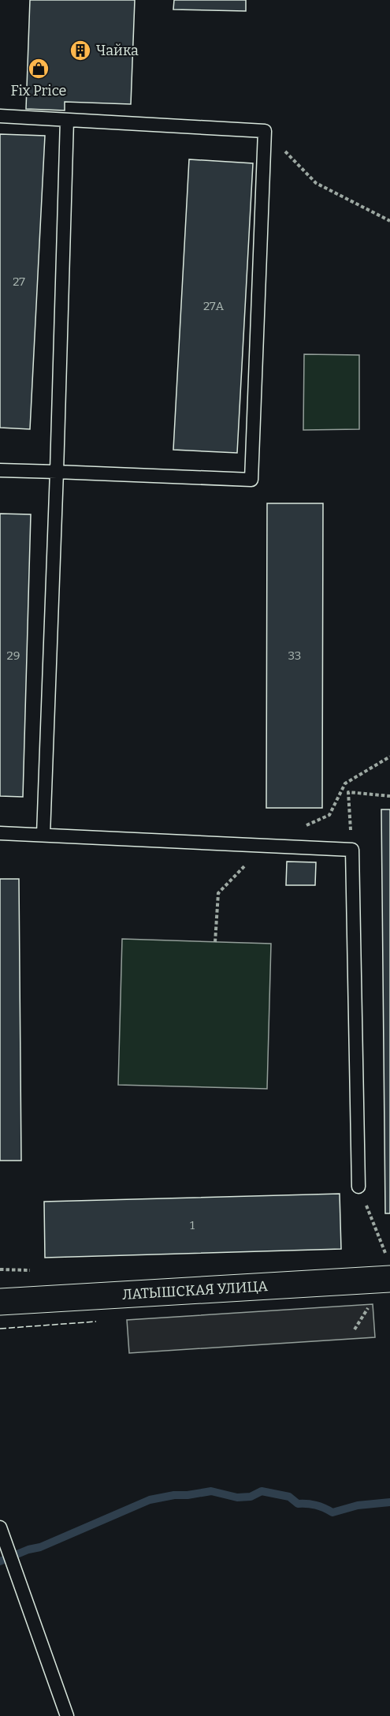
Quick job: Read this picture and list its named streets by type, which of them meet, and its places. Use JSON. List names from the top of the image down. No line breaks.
{"streets":{"street":["ЛАТЫШСКАЯ УЛИЦА"]},"places":{"building":["Чайка"],"shop":["Fix Price"]},"house_numbers":["27","27А","29","33","1"]}
